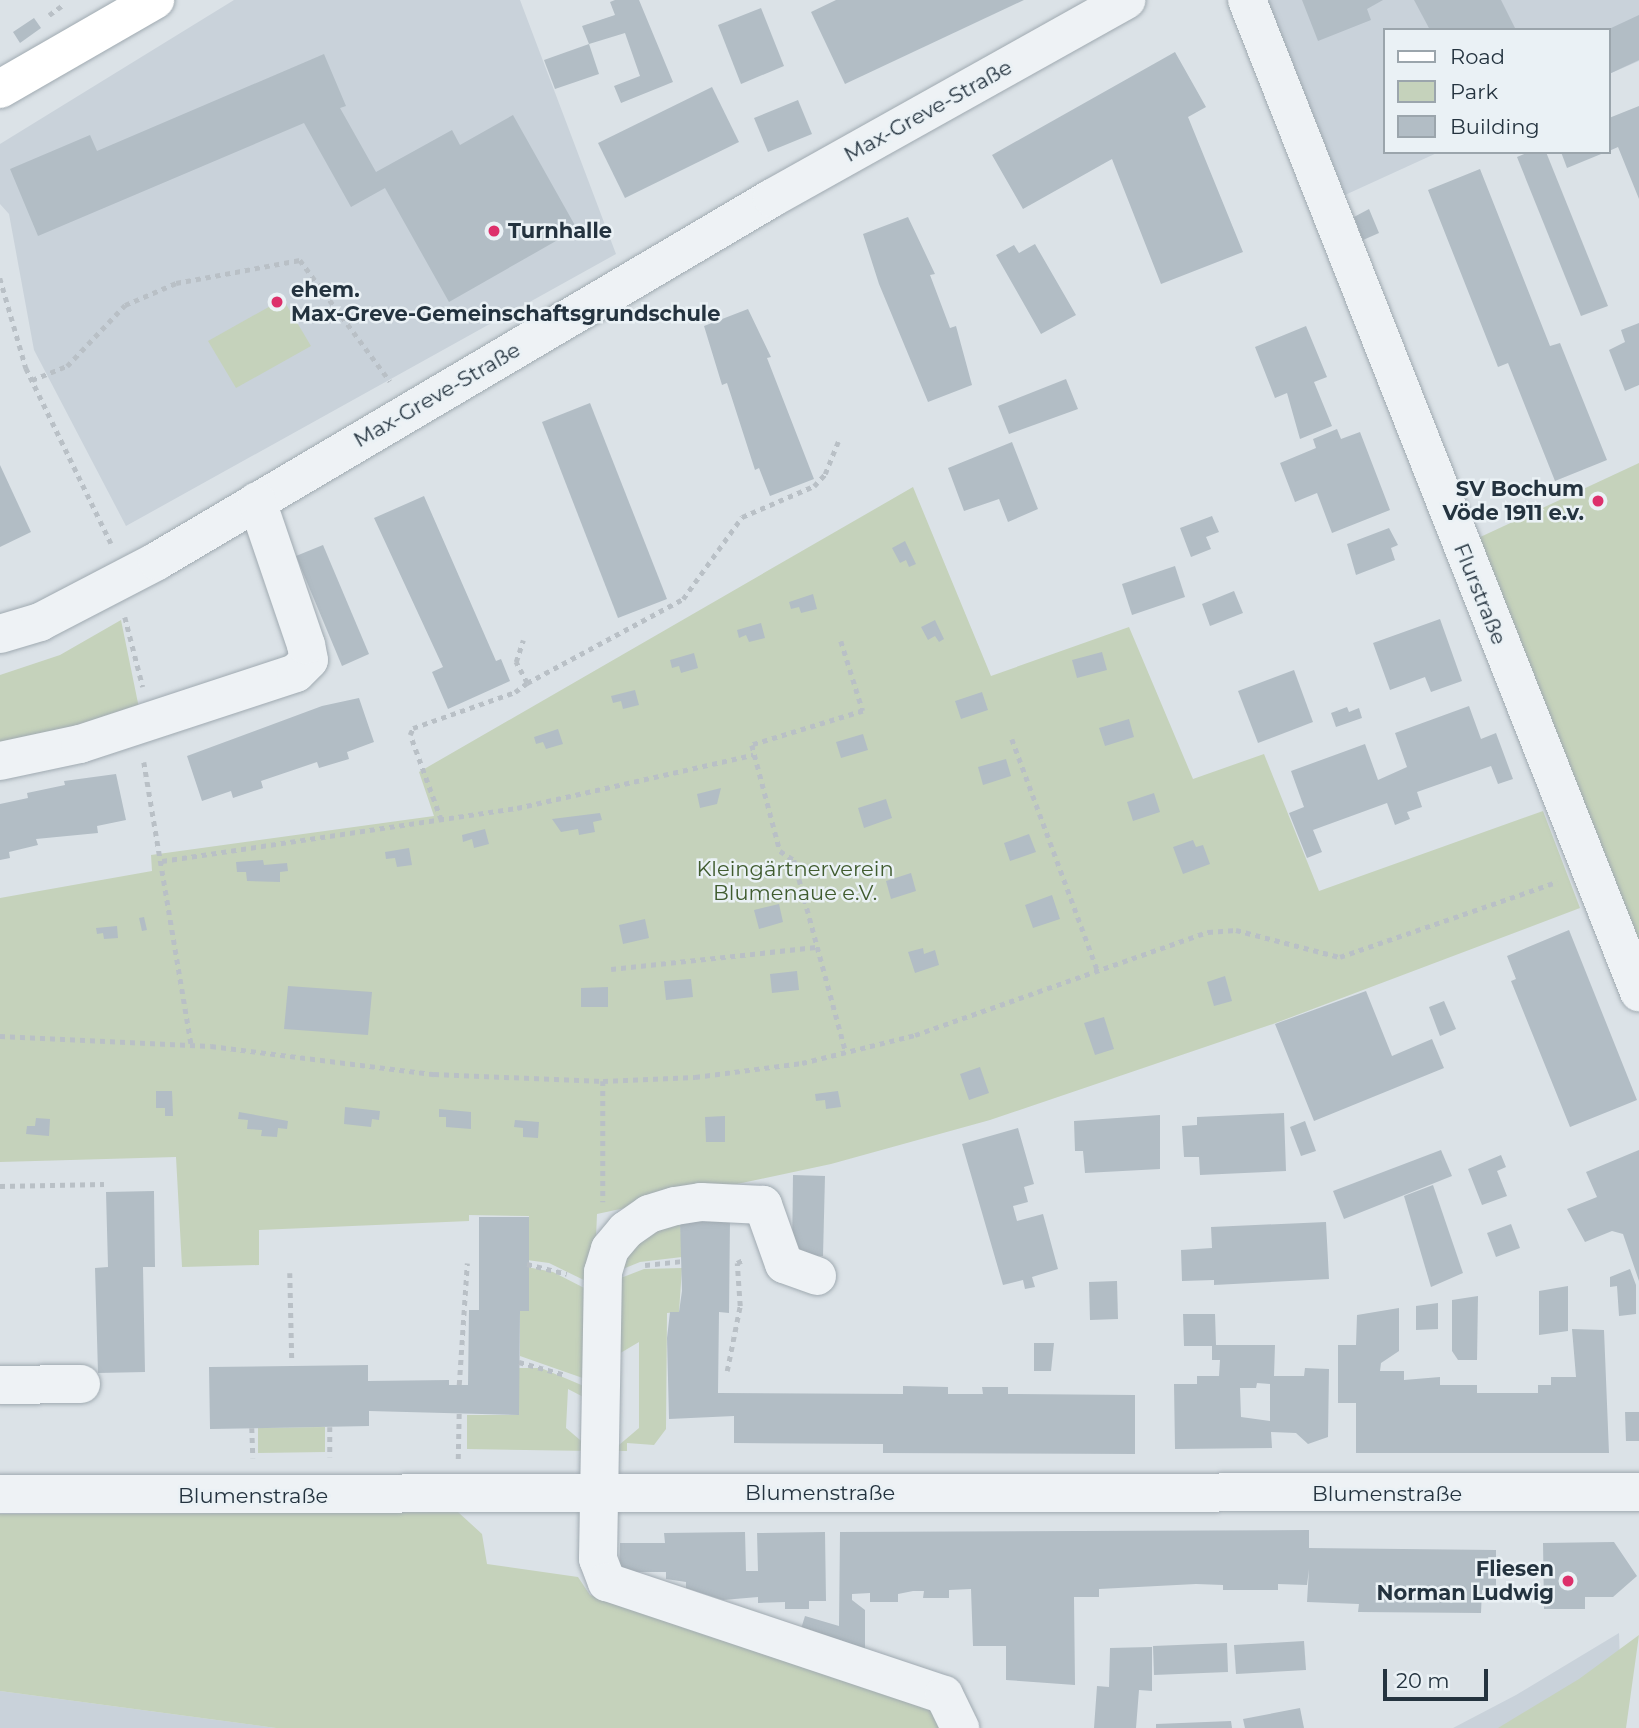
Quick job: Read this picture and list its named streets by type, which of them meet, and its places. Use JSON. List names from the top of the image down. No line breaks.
{"streets":{"street":["Max-Greve-Straße","Flurstraße","Blumenstraße"]},"parks":["Kleingärtnerverein Blumenaue e.V."],"places":["Turnhalle","ehem. Max-Greve-Gemeinschaftsgrundschule","SV Bochum Vöde 1911 e.v.","Fliesen Norman Ludwig"],"legend":["Road","Park","Building"],"scale_bar":"20 m"}
